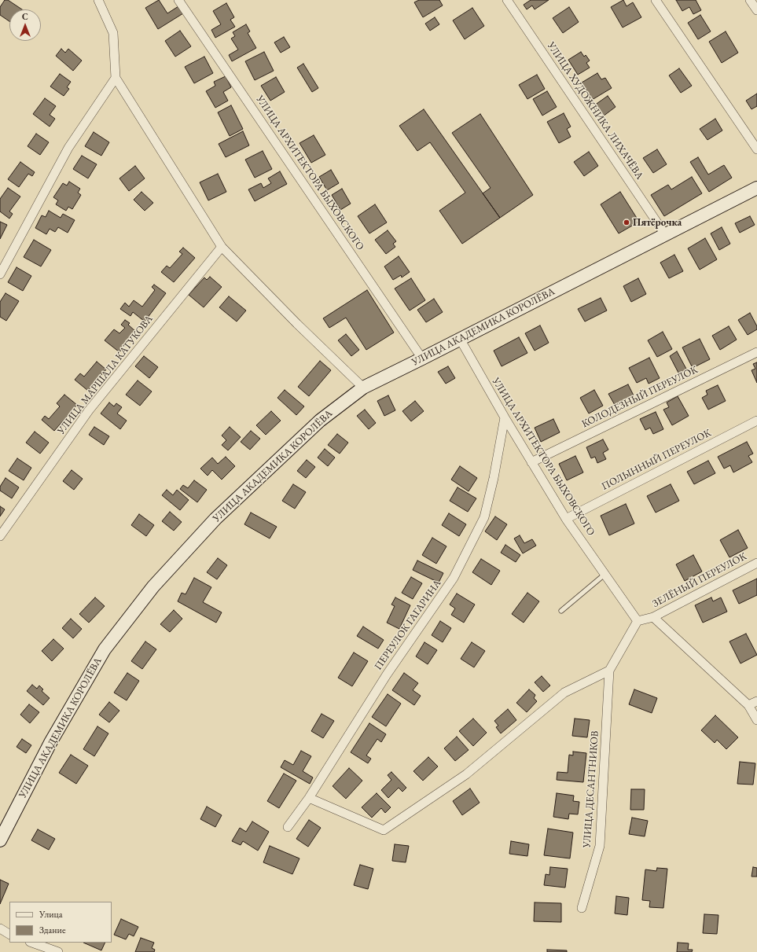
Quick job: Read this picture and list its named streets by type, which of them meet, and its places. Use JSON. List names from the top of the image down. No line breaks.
{"streets":{"street":["УЛИЦА ХУДОЖНИКА ЛИХАЧЁВА","УЛИЦА АРХИТЕКТОРА БЫХОВСКОГО","УЛИЦА АКАДЕМИКА КОРОЛЁВА","УЛИЦА МАРШАЛА КАТУКОВА","КОЛОДЕЗНЫЙ ПЕРЕУЛОК","ПОЛЫННЫЙ ПЕРЕУЛОК","ЗЕЛЁНЫЙ ПЕРЕУЛОК","ПЕРЕУЛОК ГАГАРИНА","УЛИЦА ДЕСАНТНИКОВ"]},"crossings":[["УЛИЦА ХУДОЖНИКА ЛИХАЧЁВА","УЛИЦА АКАДЕМИКА КОРОЛЁВА"],["УЛИЦА АРХИТЕКТОРА БЫХОВСКОГО","УЛИЦА АКАДЕМИКА КОРОЛЁВА"],["УЛИЦА АРХИТЕКТОРА БЫХОВСКОГО","КОЛОДЕЗНЫЙ ПЕРЕУЛОК"],["УЛИЦА АРХИТЕКТОРА БЫХОВСКОГО","ПОЛЫННЫЙ ПЕРЕУЛОК"],["УЛИЦА АРХИТЕКТОРА БЫХОВСКОГО","ПЕРЕУЛОК ГАГАРИНА"]],"places":["Пятёрочка"],"legend":["Улица","Здание"],"north":"top"}
